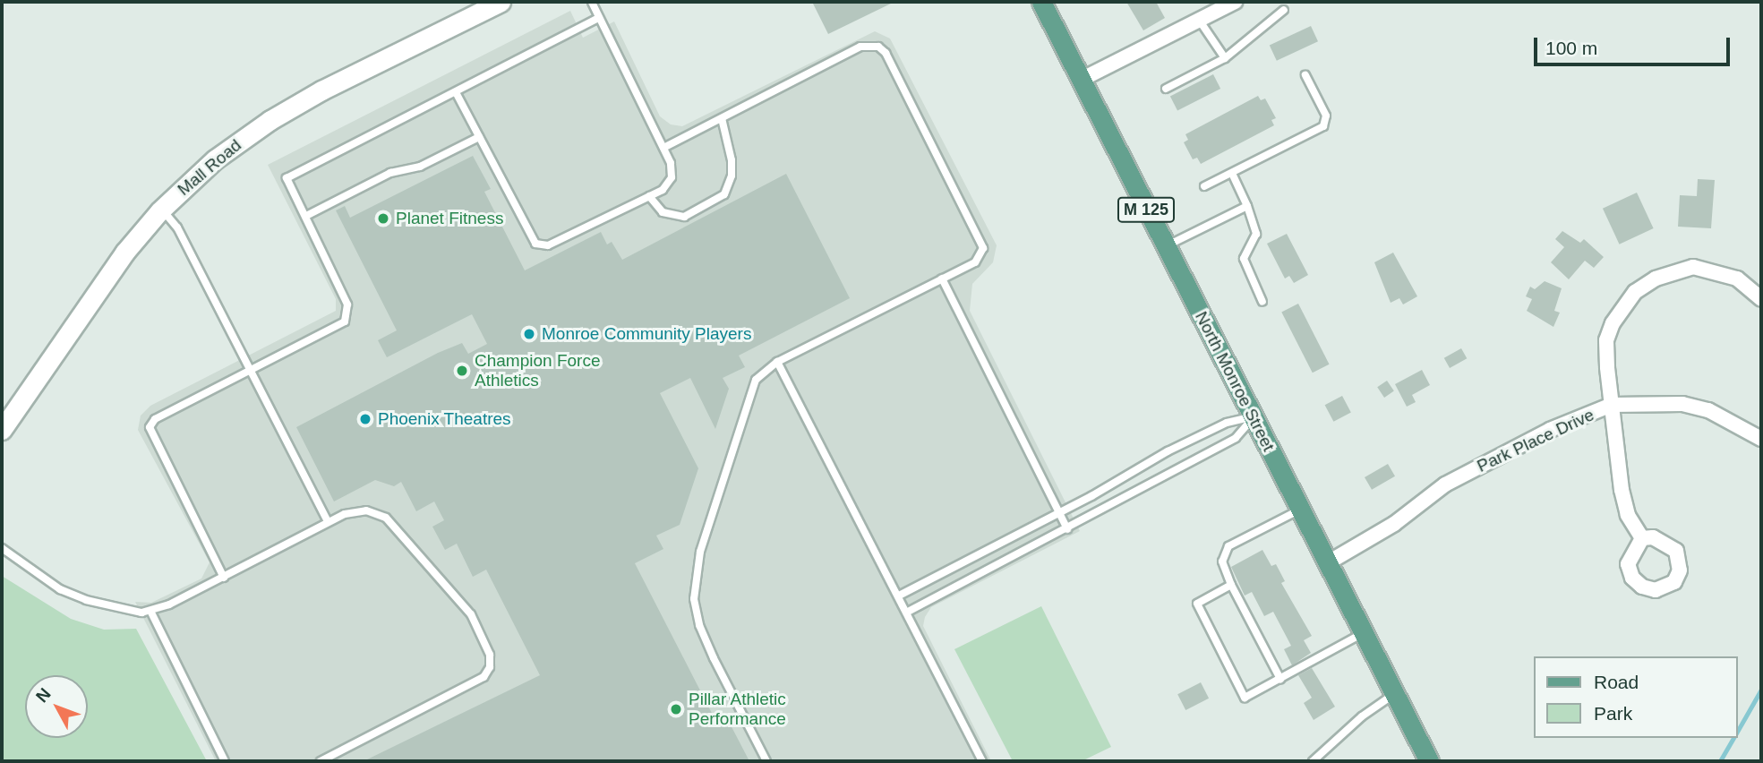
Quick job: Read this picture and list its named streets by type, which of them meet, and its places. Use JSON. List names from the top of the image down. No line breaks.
{"streets":{"main road":["M 125","North Monroe Street"],"street":["Mall Road","Park Place Drive"]},"crossings":[["North Monroe Street","Park Place Drive"]],"places":["Planet Fitness","Monroe Community Players","Champion Force Athletics","Phoenix Theatres","Pillar Athletic Performance"],"legend":["Road","Park"],"scale_bar":"100 m","north":"top left"}
